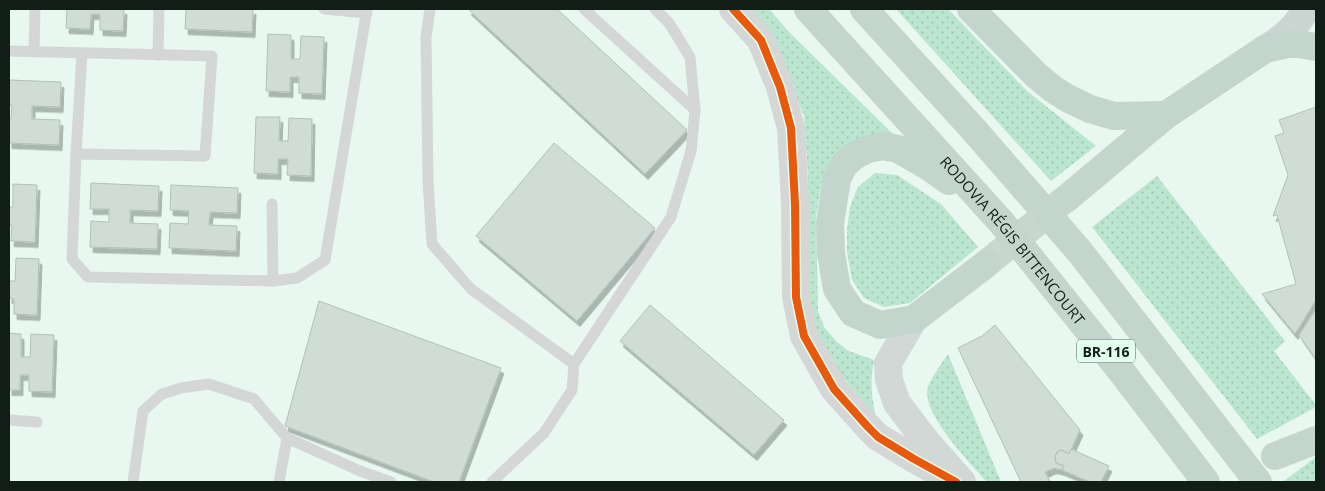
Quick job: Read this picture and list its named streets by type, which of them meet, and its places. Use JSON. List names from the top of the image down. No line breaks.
{"streets":{"highway":["RODOVIA RÉGIS BITTENCOURT","BR-116"]}}
